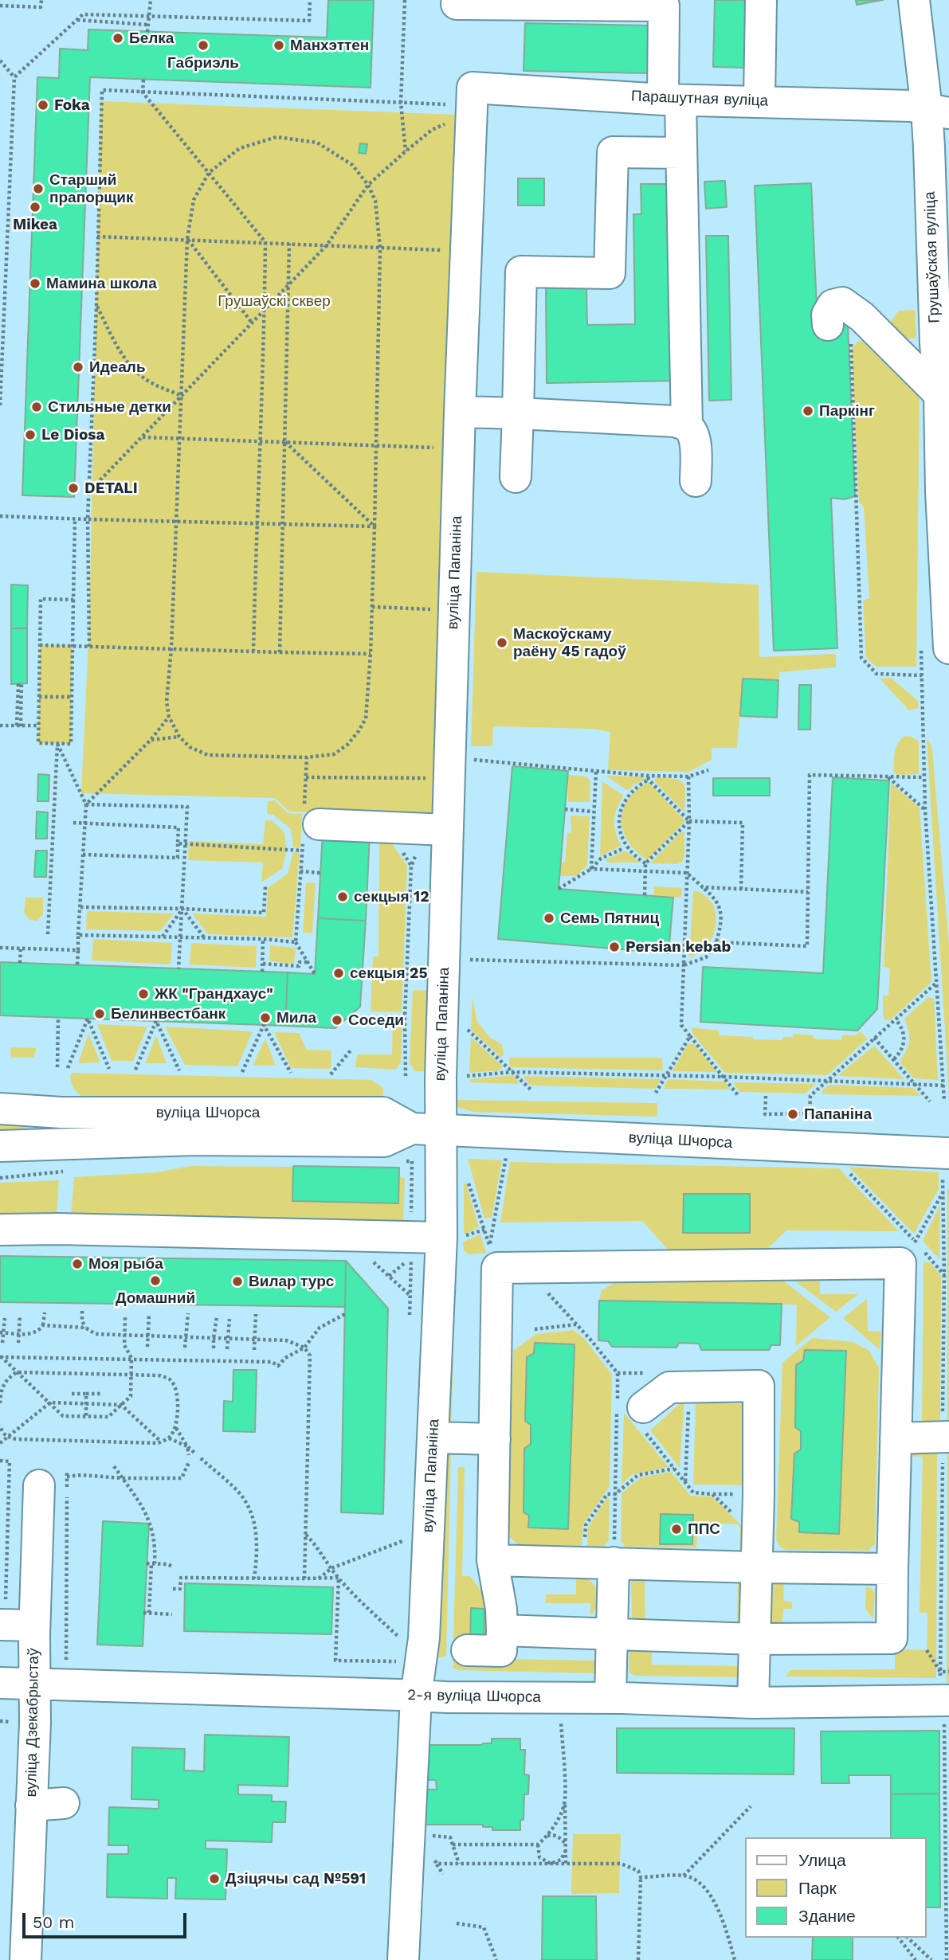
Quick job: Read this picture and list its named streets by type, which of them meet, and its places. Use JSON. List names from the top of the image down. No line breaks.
{"streets":{"street":["Парашутная вуліца","Грушаўская вуліца","вуліца Папаніна","вуліца Шчорса","2-я вуліца Шчорса","вуліца Дзекабрыстаў"]},"crossings":[["Парашутная вуліца","Грушаўская вуліца"],["Парашутная вуліца","вуліца Папаніна"],["вуліца Папаніна","вуліца Шчорса"],["вуліца Папаніна","2-я вуліца Шчорса"],["2-я вуліца Шчорса","вуліца Дзекабрыстаў"]],"parks":["Грушаўскі сквер"],"places":["Белка","Габриэль","Манхэттен","Foka","Старший прапорщик","Mikea","Мамина школа","Идеаль","Стильные детки","Паркінг","Le Diosa","DETALI","Маскоўскаму раёну 45 гадоў","секцыя 12","Семь Пятниц","Persian kebab","секцыя 25","ЖК \"Грандхаус\"","Белинвестбанк","Мила","Соседи","Папаніна","Моя рыба","Домашний","Вилар турс","ППС","Дзіцячы сад №591"],"legend":["Улица","Парк","Здание"],"scale_bar":"50 m"}
